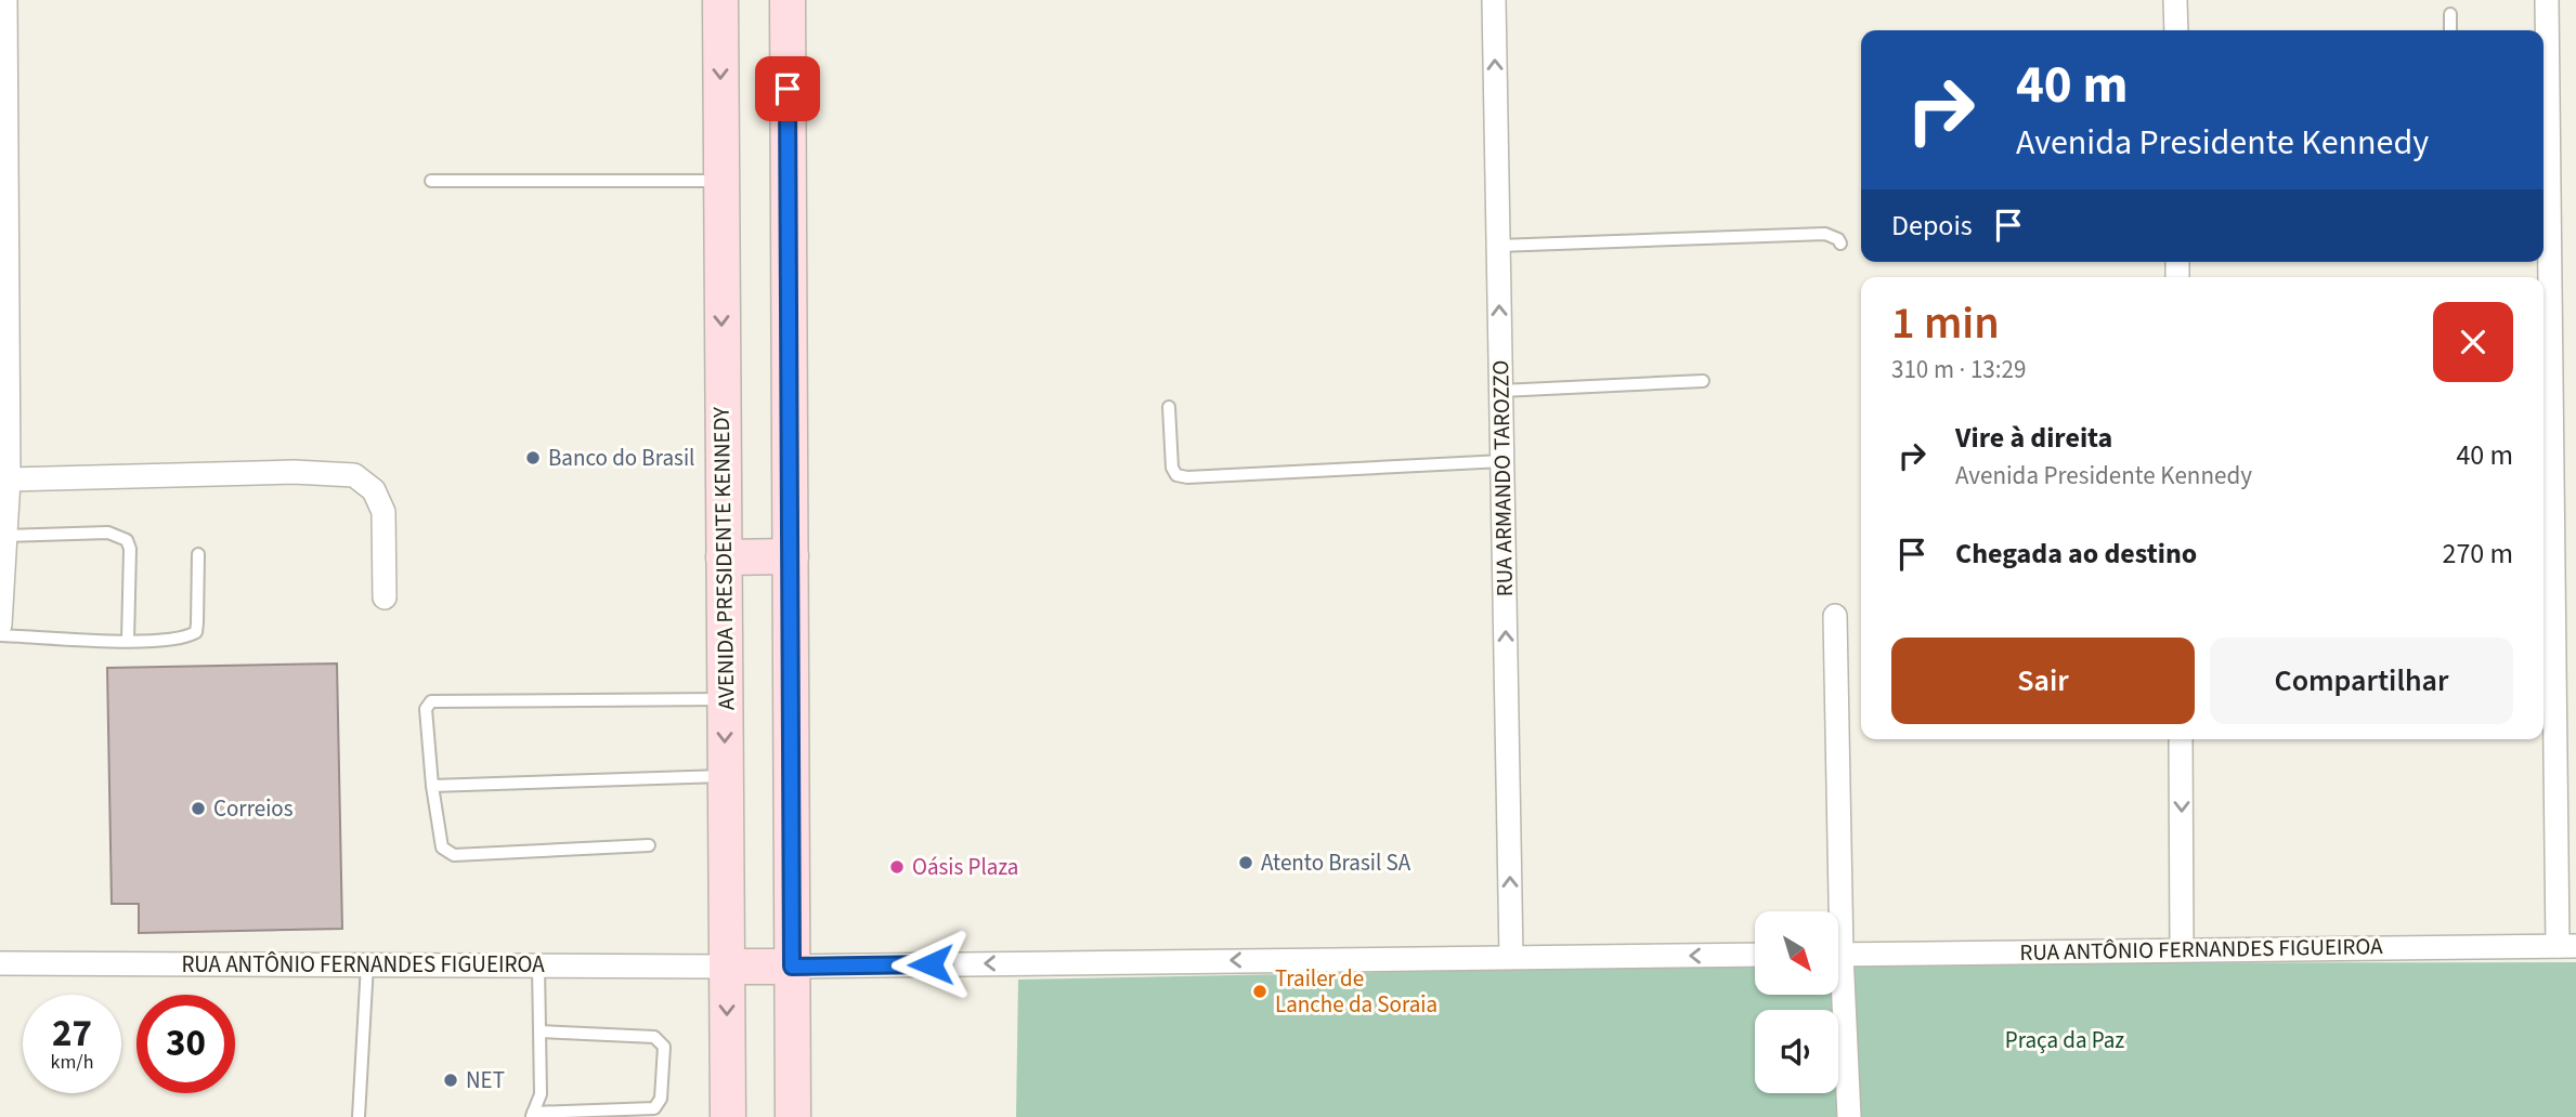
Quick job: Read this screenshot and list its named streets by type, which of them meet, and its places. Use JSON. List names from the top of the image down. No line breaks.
{"streets":{"main road":["AVENIDA PRESIDENTE KENNEDY"],"street":["RUA ARMANDO TAROZZO","RUA ANTÔNIO FERNANDES FIGUEIROA"]},"crossings":[["AVENIDA PRESIDENTE KENNEDY","RUA ANTÔNIO FERNANDES FIGUEIROA"]],"one_way":["RUA ARMANDO TAROZZO"],"parks":["Praça da Paz"],"places":["Banco do Brasil","Correios","Atento Brasil SA","Oásis Plaza","Trailer de Lanche da Soraia","NET"],"north":"bottom right","page":{"turn":["40 m","Avenida Presidente Kennedy"],"then":"Depois","heading":["1 min","310 m · 13:29"],"list":[{"name":"Vire à direita","note":"Avenida Presidente Kennedy","value":"40 m"},{"name":"Chegada ao destino","value":"270 m"}],"buttons":["Sair","Compartilhar"],"speed":"27 km/h","limit":"30"}}
